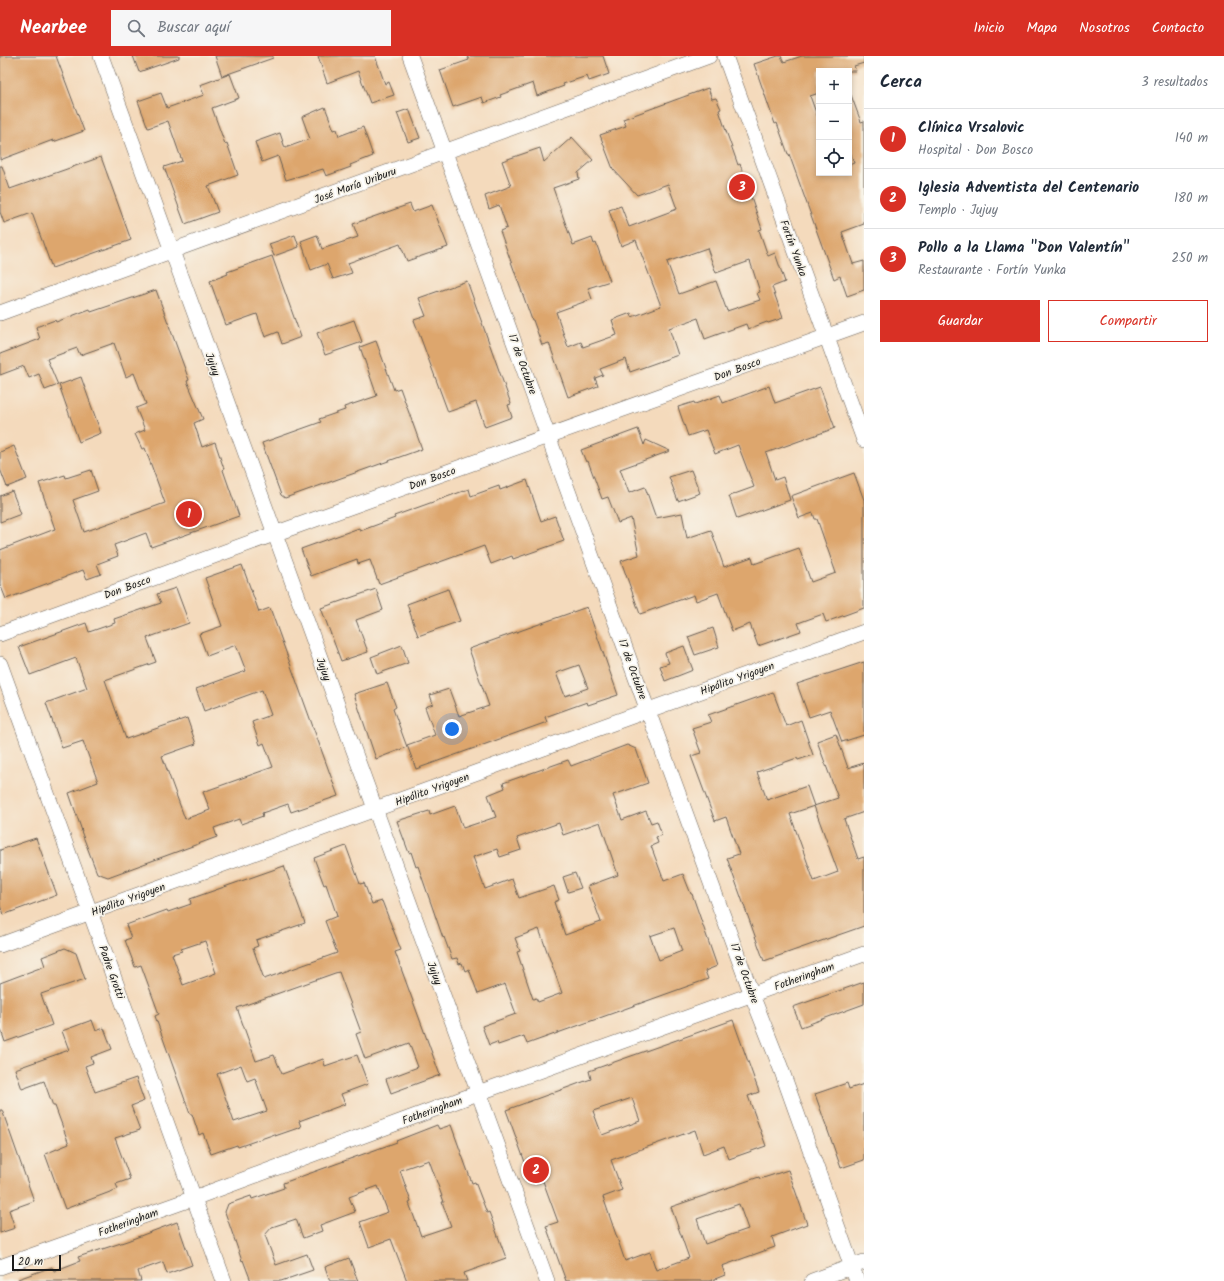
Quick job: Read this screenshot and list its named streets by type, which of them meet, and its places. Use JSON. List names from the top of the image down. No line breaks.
{"streets":{"street":["José María Uriburu","Fortín Yunka","Jujuy","17 de Octubre","Don Bosco","Hipólito Yrigoyen","Padre Grotti","Fotheringham"]},"crossings":[["José María Uriburu","Jujuy"],["José María Uriburu","17 de Octubre"],["Fortín Yunka","Don Bosco"],["Jujuy","Don Bosco"],["Jujuy","Hipólito Yrigoyen"],["Jujuy","Fotheringham"],["17 de Octubre","Don Bosco"],["17 de Octubre","Hipólito Yrigoyen"],["17 de Octubre","Fotheringham"],["Hipólito Yrigoyen","Padre Grotti"],["Padre Grotti","Fotheringham"]],"scale_bar":"20 m","page":{"header":"Nearbee","search":"Buscar aquí","nav":["Inicio","Mapa","Nosotros","Contacto"],"heading":["Cerca","3 resultados"],"map_buttons":["+","−"],"list":[{"mark":"1","name":"Clínica Vrsalovic","note":"Hospital · Don Bosco","value":"140 m"},{"mark":"2","name":"Iglesia Adventista del Centenario","note":"Templo · Jujuy","value":"180 m"},{"mark":"3","name":"Pollo a la Llama \"Don Valentín\"","note":"Restaurante · Fortín Yunka","value":"250 m"}],"pins":["3","1","2"],"buttons":["Guardar","Compartir"],"scale":"20 m"}}
